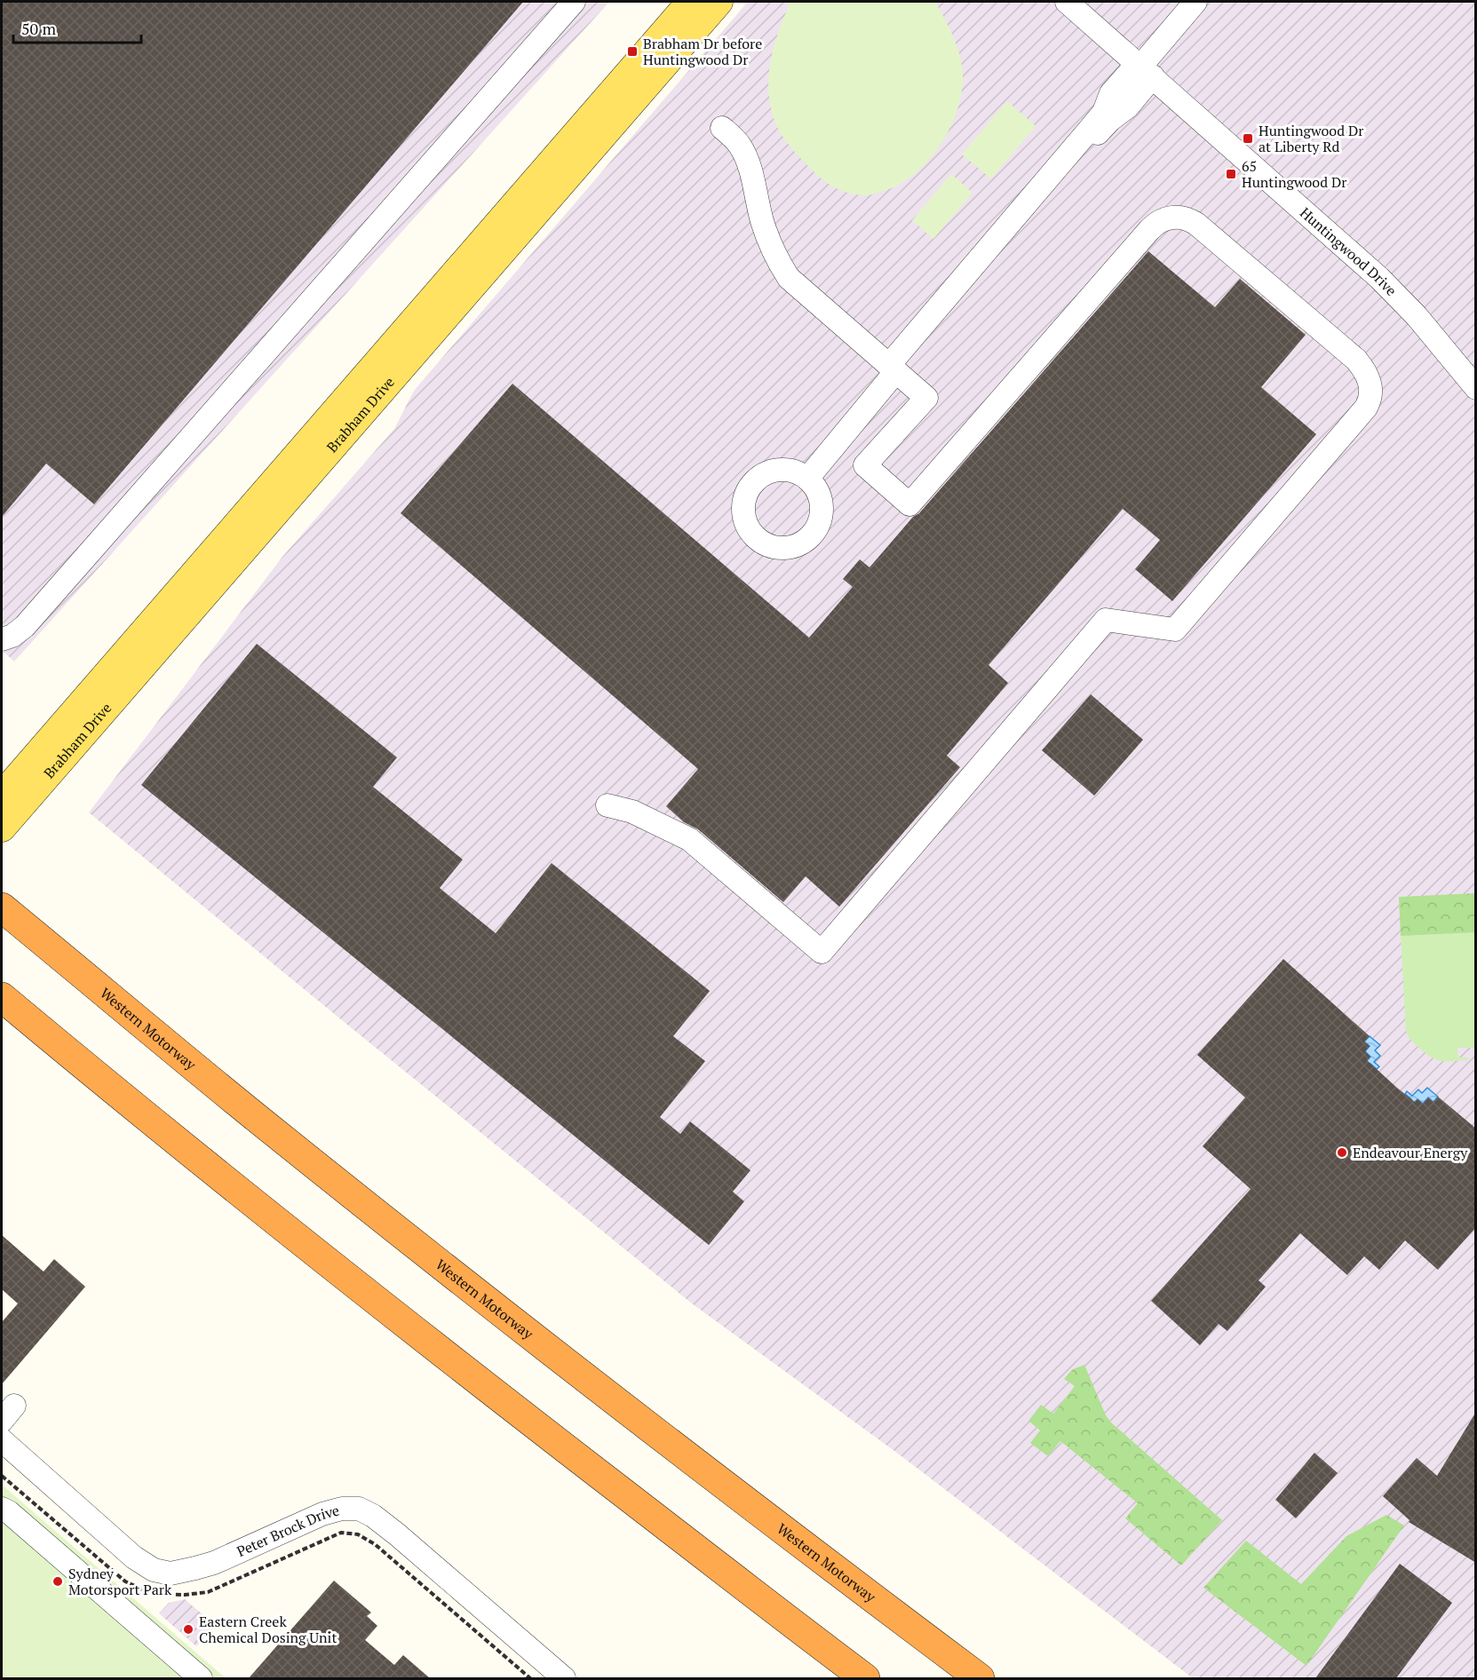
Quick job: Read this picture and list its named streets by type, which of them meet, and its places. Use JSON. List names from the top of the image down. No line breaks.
{"streets":{"highway":["Western Motorway"],"main road":["Brabham Drive"],"street":["Huntingwood Drive","Peter Brock Drive"]},"places":{"transit":["Brabham Dr before Huntingwood Dr","Huntingwood Dr at Liberty Rd","65 Huntingwood Dr"],"other":["Endeavour Energy","Sydney Motorsport Park","Eastern Creek Chemical Dosing Unit"]},"scale_bar":"50 m"}
